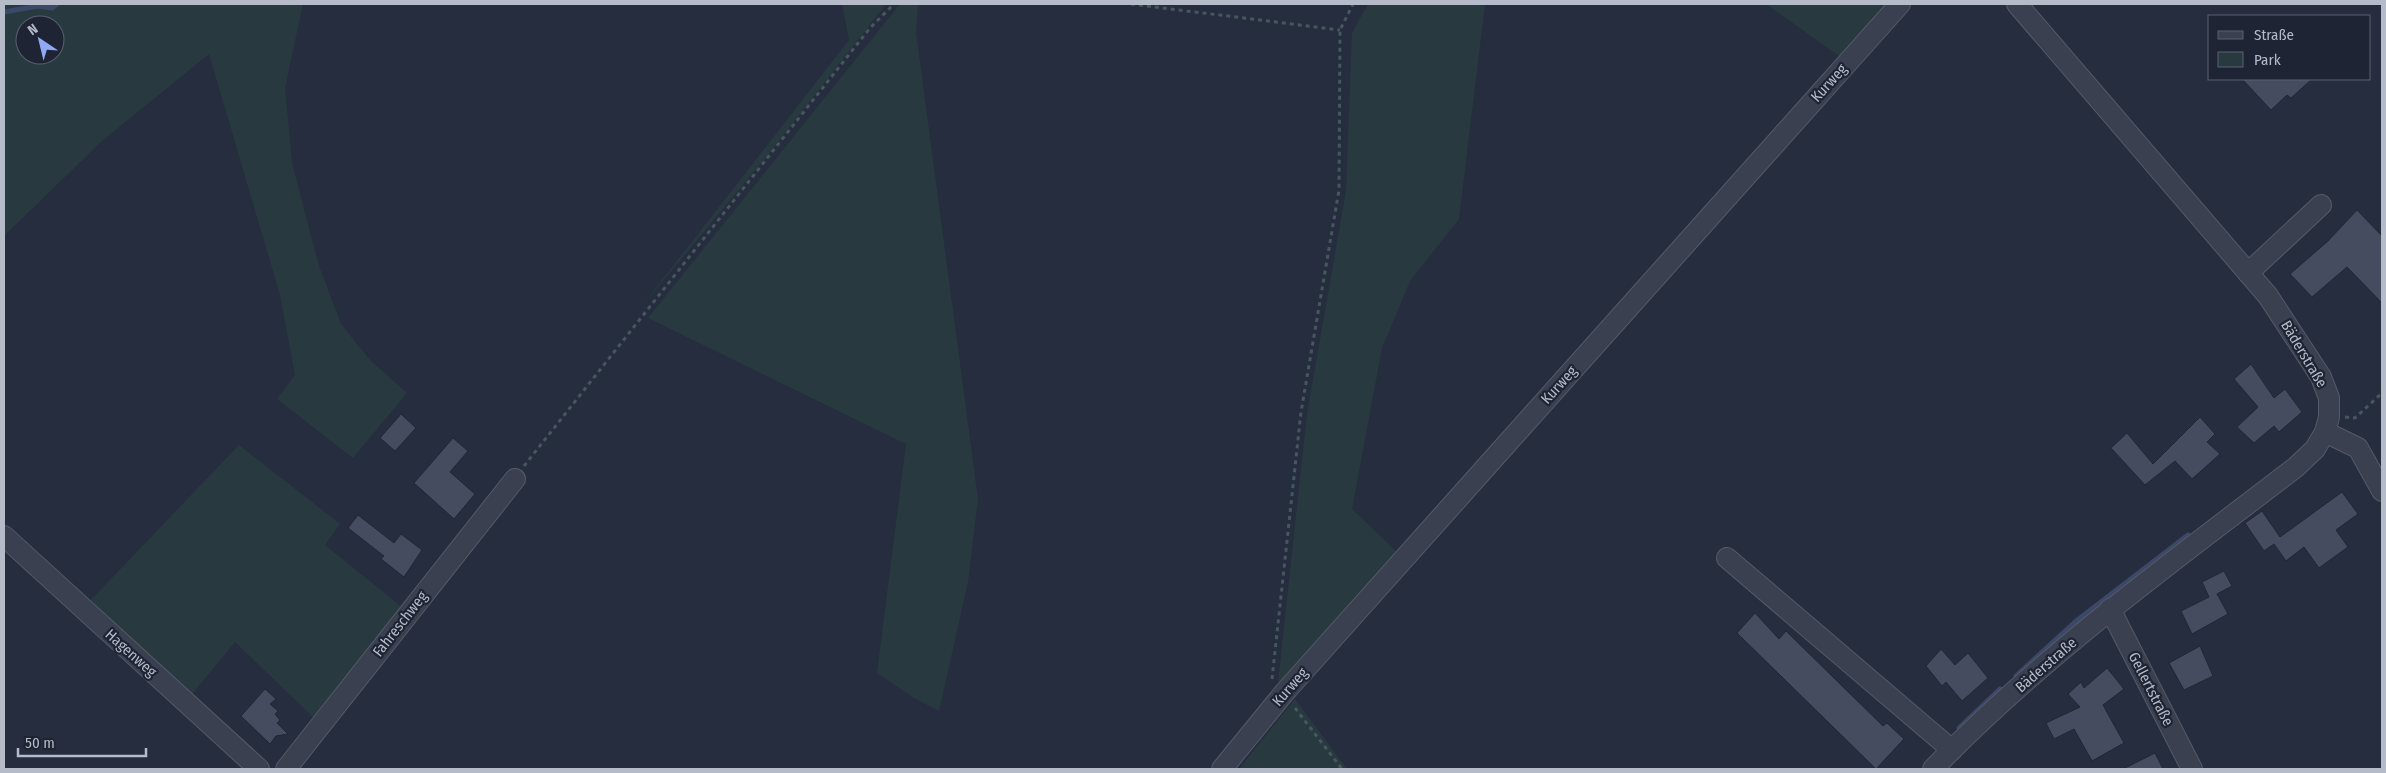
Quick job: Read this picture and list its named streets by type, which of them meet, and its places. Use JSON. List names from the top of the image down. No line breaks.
{"streets":{"street":["Kurweg","Bäderstraße","Fahreschweg","Hagenweg","Gellertstraße"]},"crossings":[["Bäderstraße","Gellertstraße"]],"legend":["Straße","Park"],"scale_bar":"50 m","north":"top left"}
